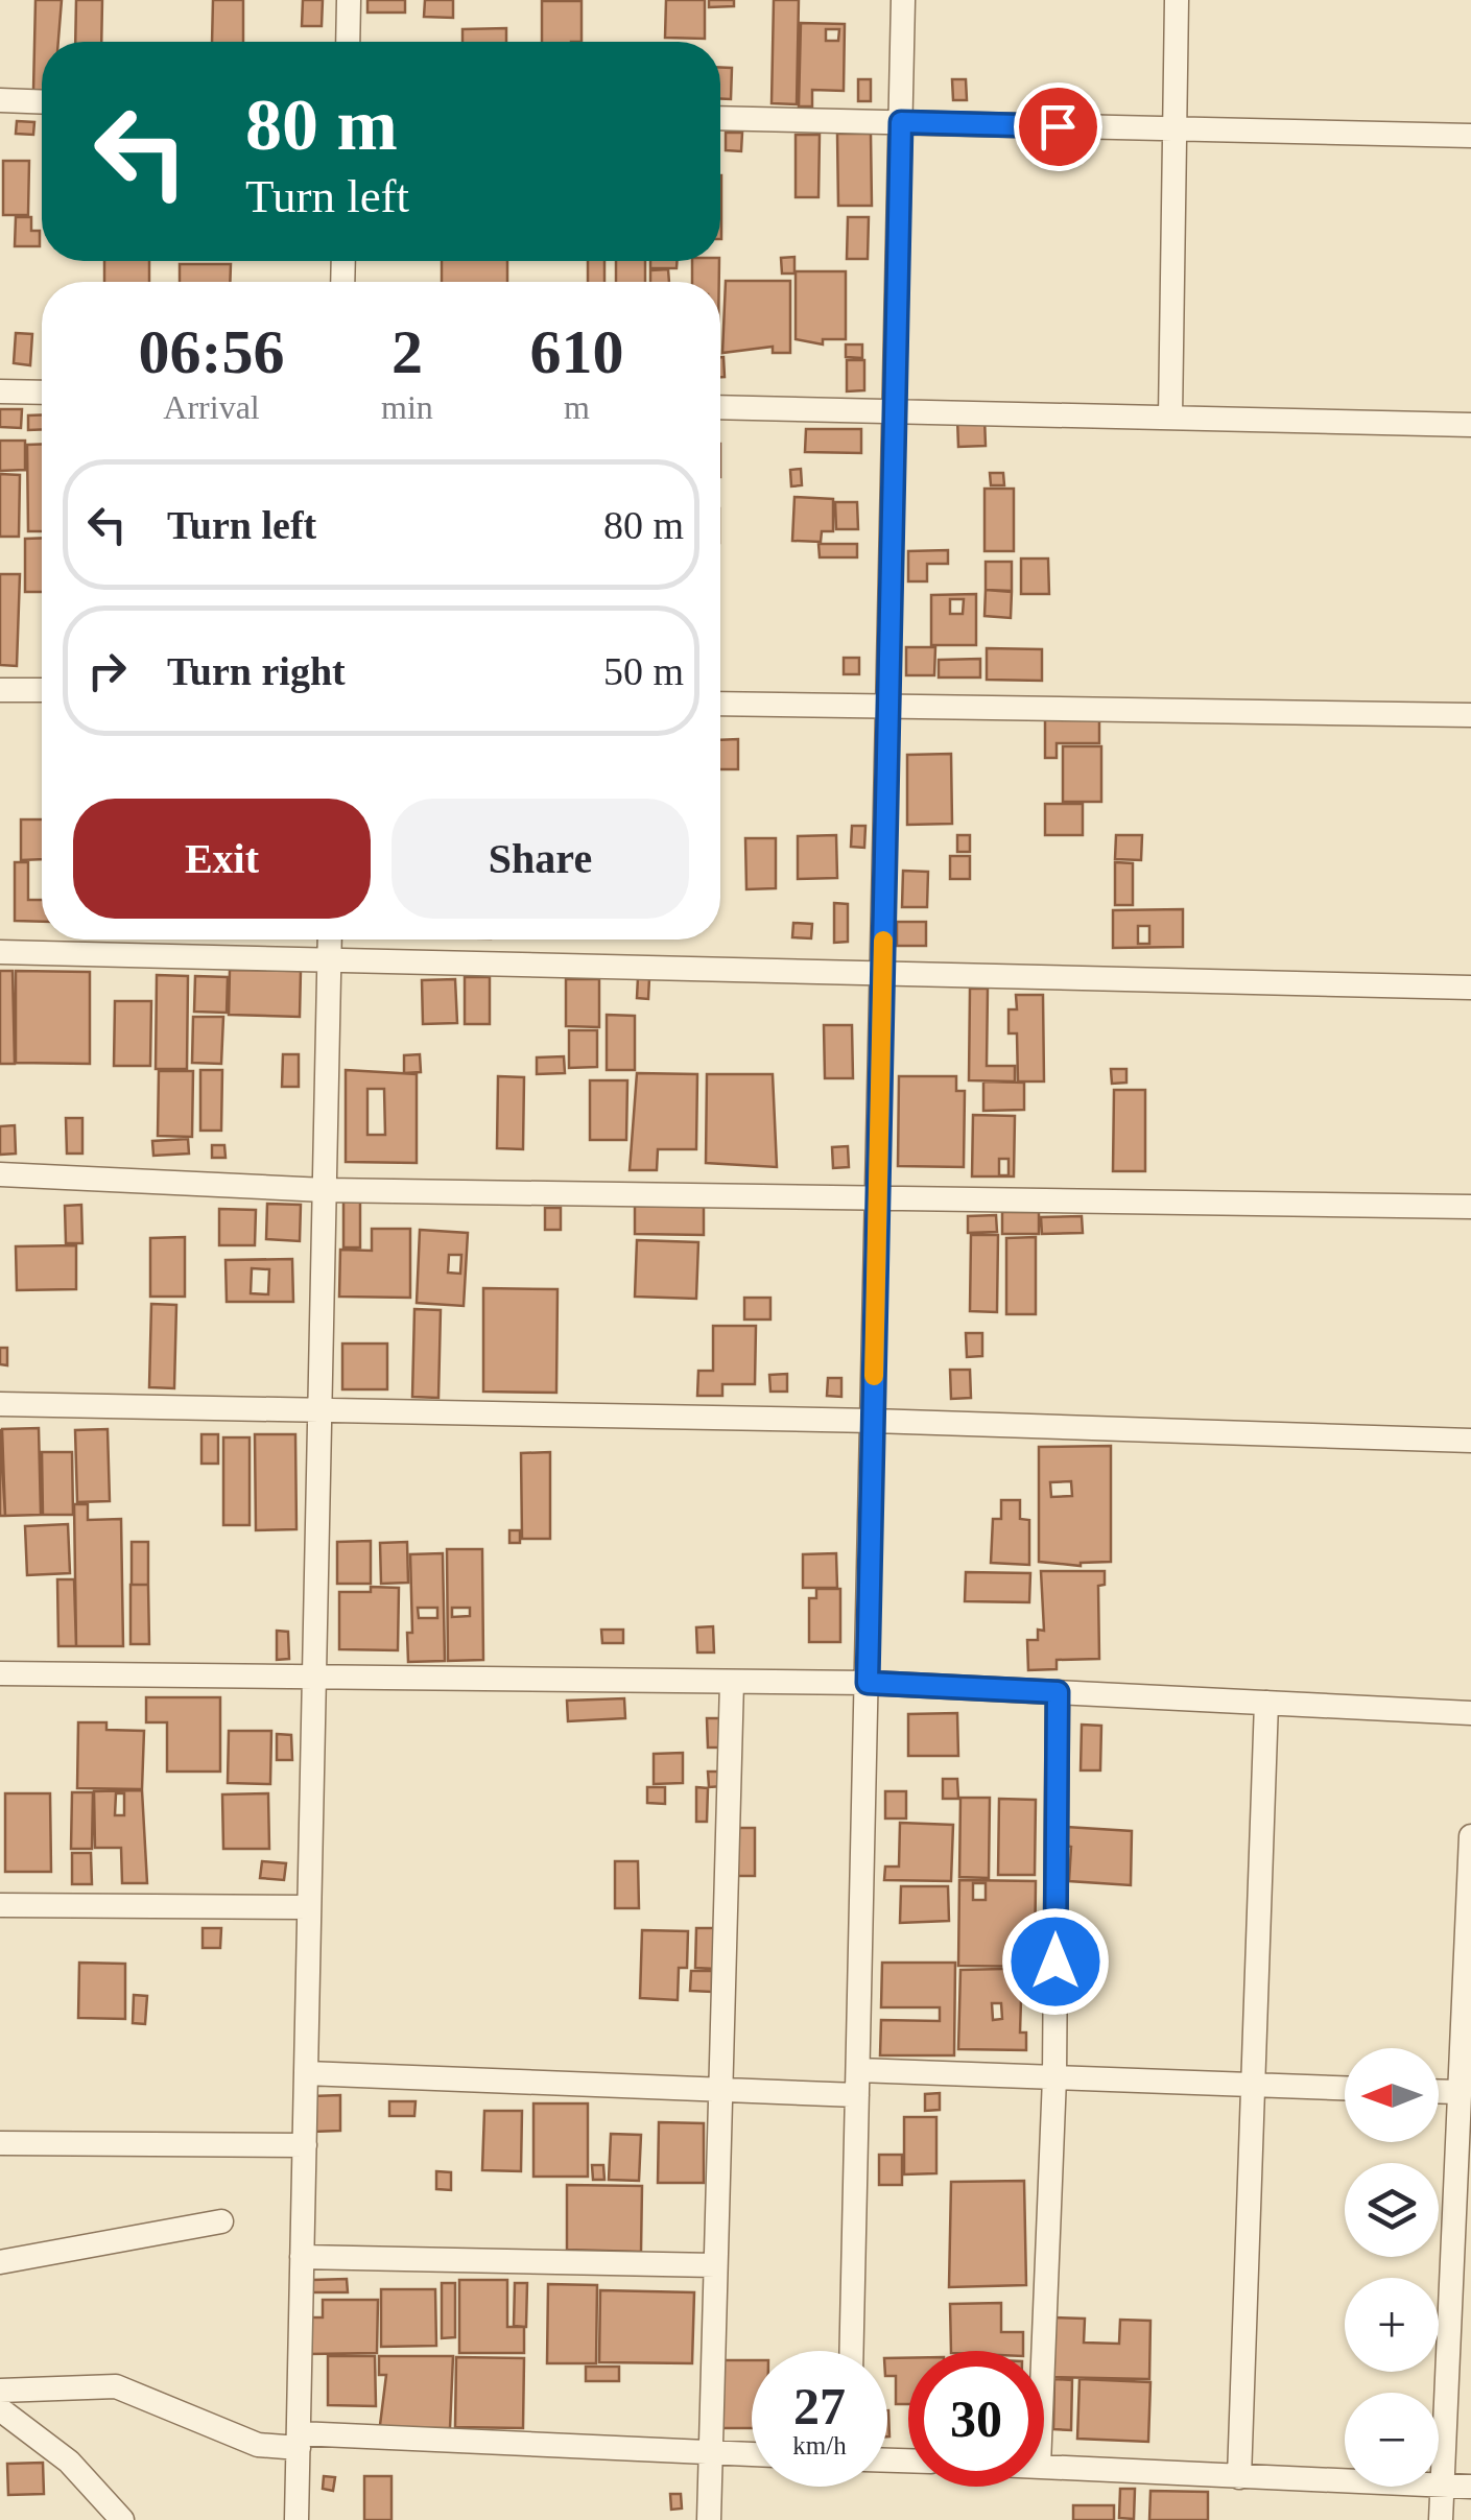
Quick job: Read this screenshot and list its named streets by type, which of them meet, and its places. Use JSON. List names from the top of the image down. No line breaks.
{"north":"left","page":{"turn":["80 m","Turn left"],"eta":["06:56","Arrival","2","min","610","m"],"list":[{"name":"Turn left","value":"80 m"},{"name":"Turn right","value":"50 m"}],"buttons":["Exit","Share"],"map_buttons":["+","−"],"speed":"27 km/h","limit":"30"}}
